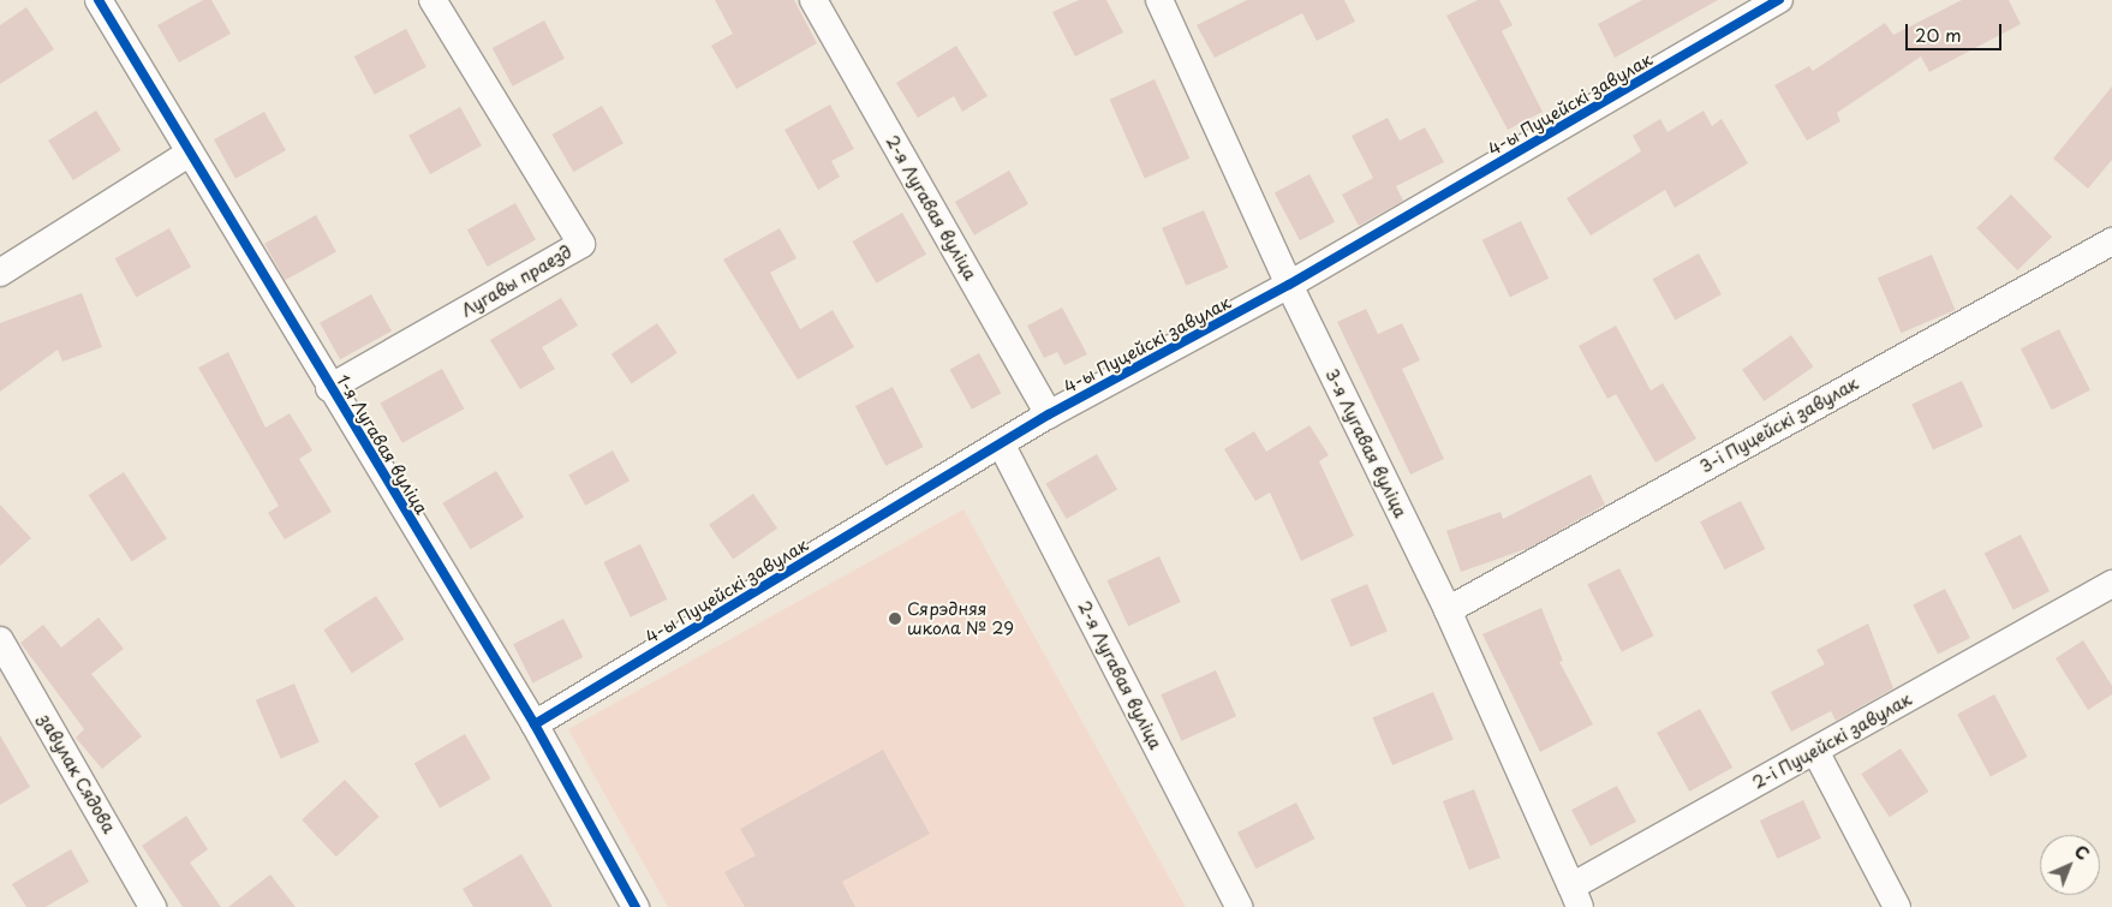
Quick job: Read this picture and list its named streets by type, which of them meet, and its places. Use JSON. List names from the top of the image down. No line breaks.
{"streets":{"street":["4-ы Пуцейскі завулак","2-я Лугавая вуліца","Лугавы праезд","3-і Пуцейскі завулак","3-я Лугавая вуліца","1-я Лугавая вуліца","2-і Пуцейскі завулак","завулак Сядова"]},"crossings":[["4-ы Пуцейскі завулак","2-я Лугавая вуліца"],["4-ы Пуцейскі завулак","3-я Лугавая вуліца"],["4-ы Пуцейскі завулак","1-я Лугавая вуліца"],["Лугавы праезд","1-я Лугавая вуліца"],["3-і Пуцейскі завулак","3-я Лугавая вуліца"],["3-я Лугавая вуліца","2-і Пуцейскі завулак"]],"places":["Сярэдняя школа № 29"],"scale_bar":"20 m","north":"top right"}
